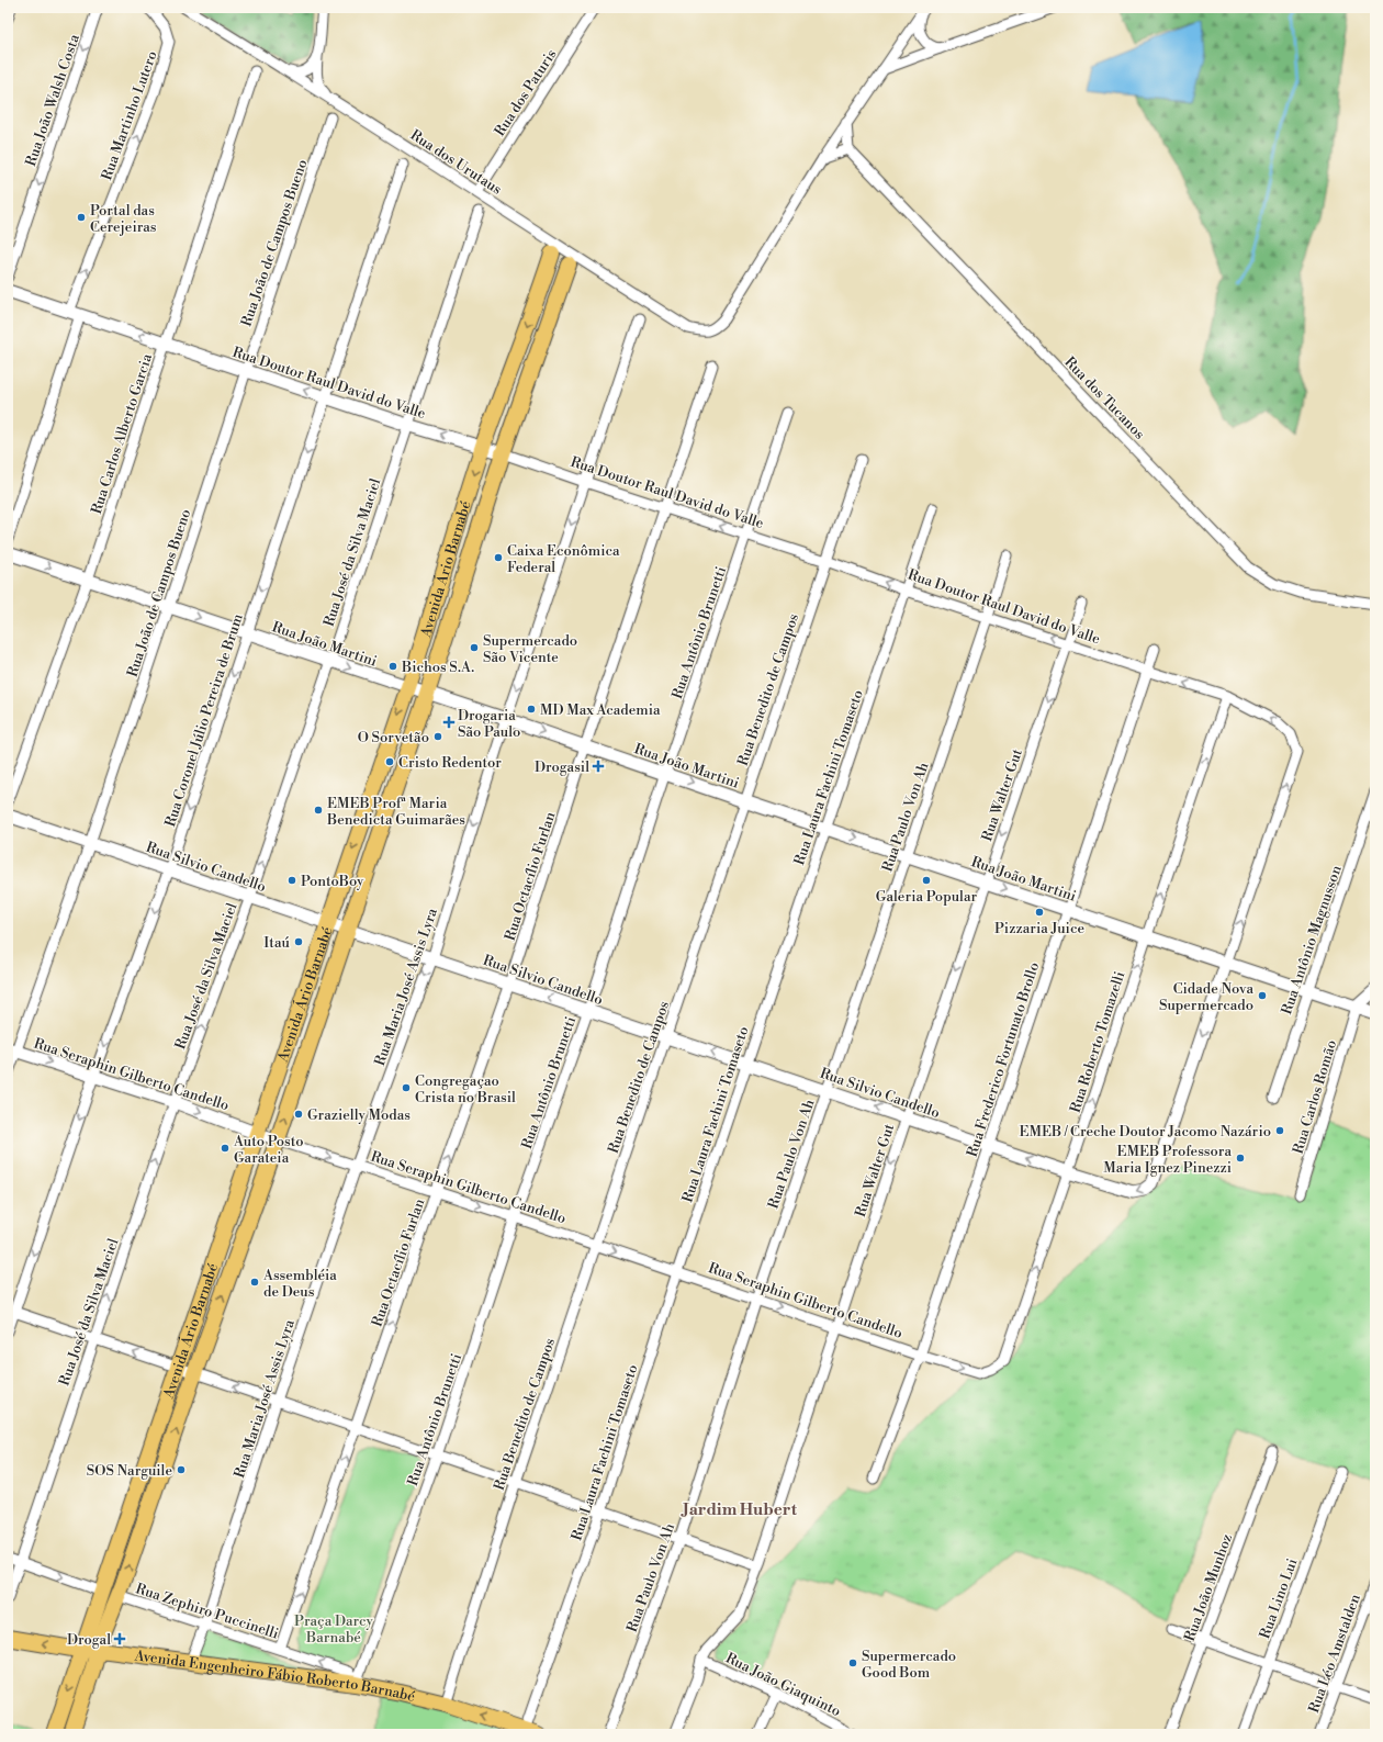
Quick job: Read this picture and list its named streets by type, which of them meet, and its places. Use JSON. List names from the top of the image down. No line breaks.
{"streets":{"main road":["Avenida Ário Barnabé","Avenida Engenheiro Fábio Roberto Barnabé"],"street":["Rua dos Paturis","Rua João Walsh Costa","Rua Martinho Lutero","Rua dos Urutaus","Rua João de Campos Bueno","Rua Doutor Raul David do Valle","Rua dos Tucanos","Rua Carlos Alberto Garcia","Rua José da Silva Maciel","Rua Antônio Brunetti","Rua João Martini","Rua Benedito de Campos","Rua Coronel Júlio Pereira de Brum","Rua Laura Fachini Tomaseto","Rua Walter Gut","Rua Paulo Von Ah","Rua Silvio Candello","Rua Octacílio Furlan","Rua Antônio Magnusson","Rua Maria José Assis Lyra","Rua Roberto Tomazelli","Rua Frederico Fortunato Brollo","Rua Seraphin Gilberto Candello","Rua Carlos Romão","Rua João Munhoz","Rua Lino Lui","Rua Zephiro Puccinelli","Rua Léo Amstalden","Rua João Giaquinto"]},"crossings":[["Rua dos Paturis","Rua dos Urutaus"],["Rua Martinho Lutero","Rua Doutor Raul David do Valle"],["Rua João de Campos Bueno","Rua Doutor Raul David do Valle"],["Rua João de Campos Bueno","Rua João Martini"],["Rua João de Campos Bueno","Rua Silvio Candello"],["Rua João de Campos Bueno","Rua Seraphin Gilberto Candello"],["Rua Doutor Raul David do Valle","Rua Carlos Alberto Garcia"],["Rua Doutor Raul David do Valle","Rua José da Silva Maciel"],["Rua Doutor Raul David do Valle","Avenida Ário Barnabé"],["Rua Doutor Raul David do Valle","Rua Antônio Brunetti"],["Rua Doutor Raul David do Valle","Rua João Martini"],["Rua Doutor Raul David do Valle","Rua Benedito de Campos"],["Rua Doutor Raul David do Valle","Rua Coronel Júlio Pereira de Brum"],["Rua Doutor Raul David do Valle","Rua Laura Fachini Tomaseto"],["Rua Doutor Raul David do Valle","Rua Walter Gut"],["Rua Doutor Raul David do Valle","Rua Paulo Von Ah"],["Rua Doutor Raul David do Valle","Rua Silvio Candello"],["Rua Doutor Raul David do Valle","Rua Octacílio Furlan"],["Rua Doutor Raul David do Valle","Rua Maria José Assis Lyra"],["Rua Doutor Raul David do Valle","Rua Roberto Tomazelli"],["Rua Doutor Raul David do Valle","Rua Frederico Fortunato Brollo"],["Rua Carlos Alberto Garcia","Rua João Martini"],["Rua José da Silva Maciel","Rua João Martini"],["Rua José da Silva Maciel","Rua Silvio Candello"],["Rua José da Silva Maciel","Rua Seraphin Gilberto Candello"],["Avenida Ário Barnabé","Rua João Martini"],["Avenida Ário Barnabé","Rua Silvio Candello"],["Avenida Ário Barnabé","Rua Seraphin Gilberto Candello"],["Avenida Ário Barnabé","Rua Zephiro Puccinelli"],["Avenida Ário Barnabé","Avenida Engenheiro Fábio Roberto Barnabé"],["Rua Antônio Brunetti","Rua João Martini"],["Rua Antônio Brunetti","Rua Silvio Candello"],["Rua Antônio Brunetti","Rua Seraphin Gilberto Candello"],["Rua Antônio Brunetti","Rua Zephiro Puccinelli"],["Rua Antônio Brunetti","Avenida Engenheiro Fábio Roberto Barnabé"],["Rua João Martini","Rua Benedito de Campos"],["Rua João Martini","Rua Coronel Júlio Pereira de Brum"],["Rua João Martini","Rua Laura Fachini Tomaseto"],["Rua João Martini","Rua Walter Gut"],["Rua João Martini","Rua Paulo Von Ah"],["Rua João Martini","Rua Silvio Candello"],["Rua João Martini","Rua Octacílio Furlan"],["Rua João Martini","Rua Antônio Magnusson"],["Rua João Martini","Rua Maria José Assis Lyra"],["Rua João Martini","Rua Roberto Tomazelli"],["Rua João Martini","Rua Frederico Fortunato Brollo"],["Rua João Martini","Rua Carlos Romão"],["Rua Benedito de Campos","Rua Silvio Candello"],["Rua Benedito de Campos","Rua Seraphin Gilberto Candello"],["Rua Benedito de Campos","Avenida Engenheiro Fábio Roberto Barnabé"],["Rua Coronel Júlio Pereira de Brum","Rua Silvio Candello"],["Rua Coronel Júlio Pereira de Brum","Rua Seraphin Gilberto Candello"],["Rua Laura Fachini Tomaseto","Rua Silvio Candello"],["Rua Laura Fachini Tomaseto","Rua Seraphin Gilberto Candello"],["Rua Laura Fachini Tomaseto","Avenida Engenheiro Fábio Roberto Barnabé"],["Rua Walter Gut","Rua Silvio Candello"],["Rua Walter Gut","Rua Seraphin Gilberto Candello"],["Rua Walter Gut","Rua João Giaquinto"],["Rua Paulo Von Ah","Rua Silvio Candello"],["Rua Paulo Von Ah","Rua Seraphin Gilberto Candello"],["Rua Silvio Candello","Rua Octacílio Furlan"],["Rua Silvio Candello","Rua Maria José Assis Lyra"],["Rua Silvio Candello","Rua Roberto Tomazelli"],["Rua Silvio Candello","Rua Frederico Fortunato Brollo"],["Rua Octacílio Furlan","Rua Seraphin Gilberto Candello"],["Rua Octacílio Furlan","Rua Zephiro Puccinelli"],["Rua Maria José Assis Lyra","Rua Seraphin Gilberto Candello"],["Rua Maria José Assis Lyra","Rua Zephiro Puccinelli"],["Rua Maria José Assis Lyra","Avenida Engenheiro Fábio Roberto Barnabé"],["Rua Roberto Tomazelli","Rua Frederico Fortunato Brollo"],["Rua Roberto Tomazelli","Rua Seraphin Gilberto Candello"],["Rua Frederico Fortunato Brollo","Rua Seraphin Gilberto Candello"],["Rua Zephiro Puccinelli","Avenida Engenheiro Fábio Roberto Barnabé"]],"one_way":["Rua João Walsh Costa","Rua Martinho Lutero","Rua José da Silva Maciel","Rua João Martini","Rua Coronel Júlio Pereira de Brum","Rua Walter Gut","Rua Octacílio Furlan","Rua Maria José Assis Lyra","Rua Roberto Tomazelli","Rua Seraphin Gilberto Candello"],"districts":["Jardim Hubert"],"parks":["Praça Darcy Barnabé"],"places":{"other":["Portal das Cerejeiras","Caixa Econômica Federal","Supermercado São Vicente","Bichos S.A.","MD Max Academia","O Sorvetão","Cristo Redentor","EMEB Profª Maria Benedicta Guimarães","PontoBoy","Galeria Popular","Pizzaria Juice","Itaú","Cidade Nova Supermercado","Congregaçao Crista no Brasil","Grazielly Modas","EMEB / Creche Doutor Jacomo Nazário","Auto Posto Garateia","EMEB Professora Maria Ignez Pinezzi","Assembléia de Deus","SOS Narguile","Supermercado Good Bom"],"health":["Drogaria São Paulo","Drogasil","Drogal"]}}
